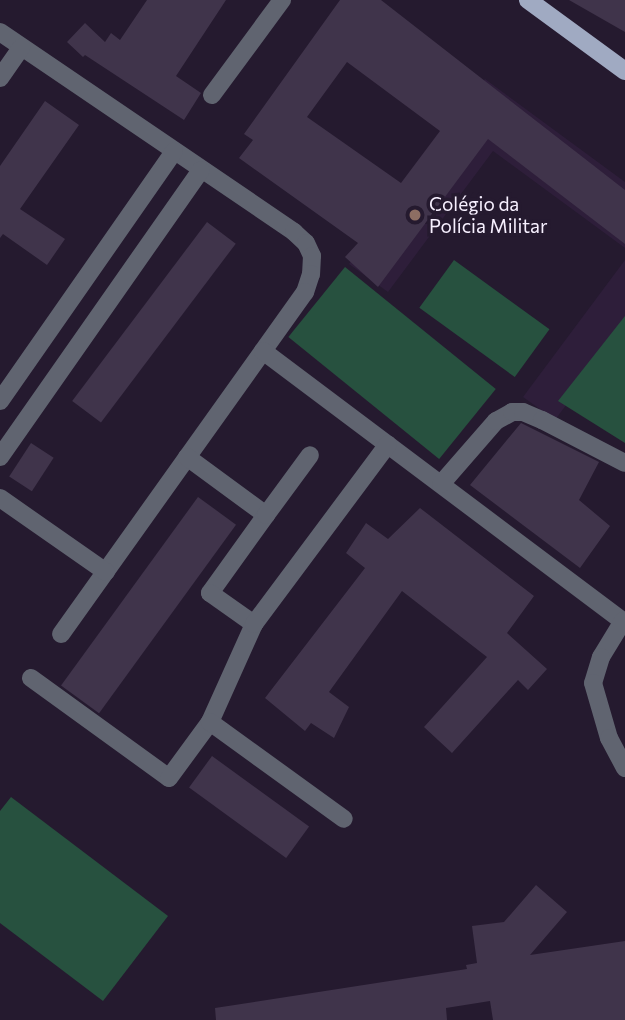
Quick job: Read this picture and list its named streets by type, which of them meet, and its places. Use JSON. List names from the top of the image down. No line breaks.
{"places":["Colégio da Polícia Militar"]}
